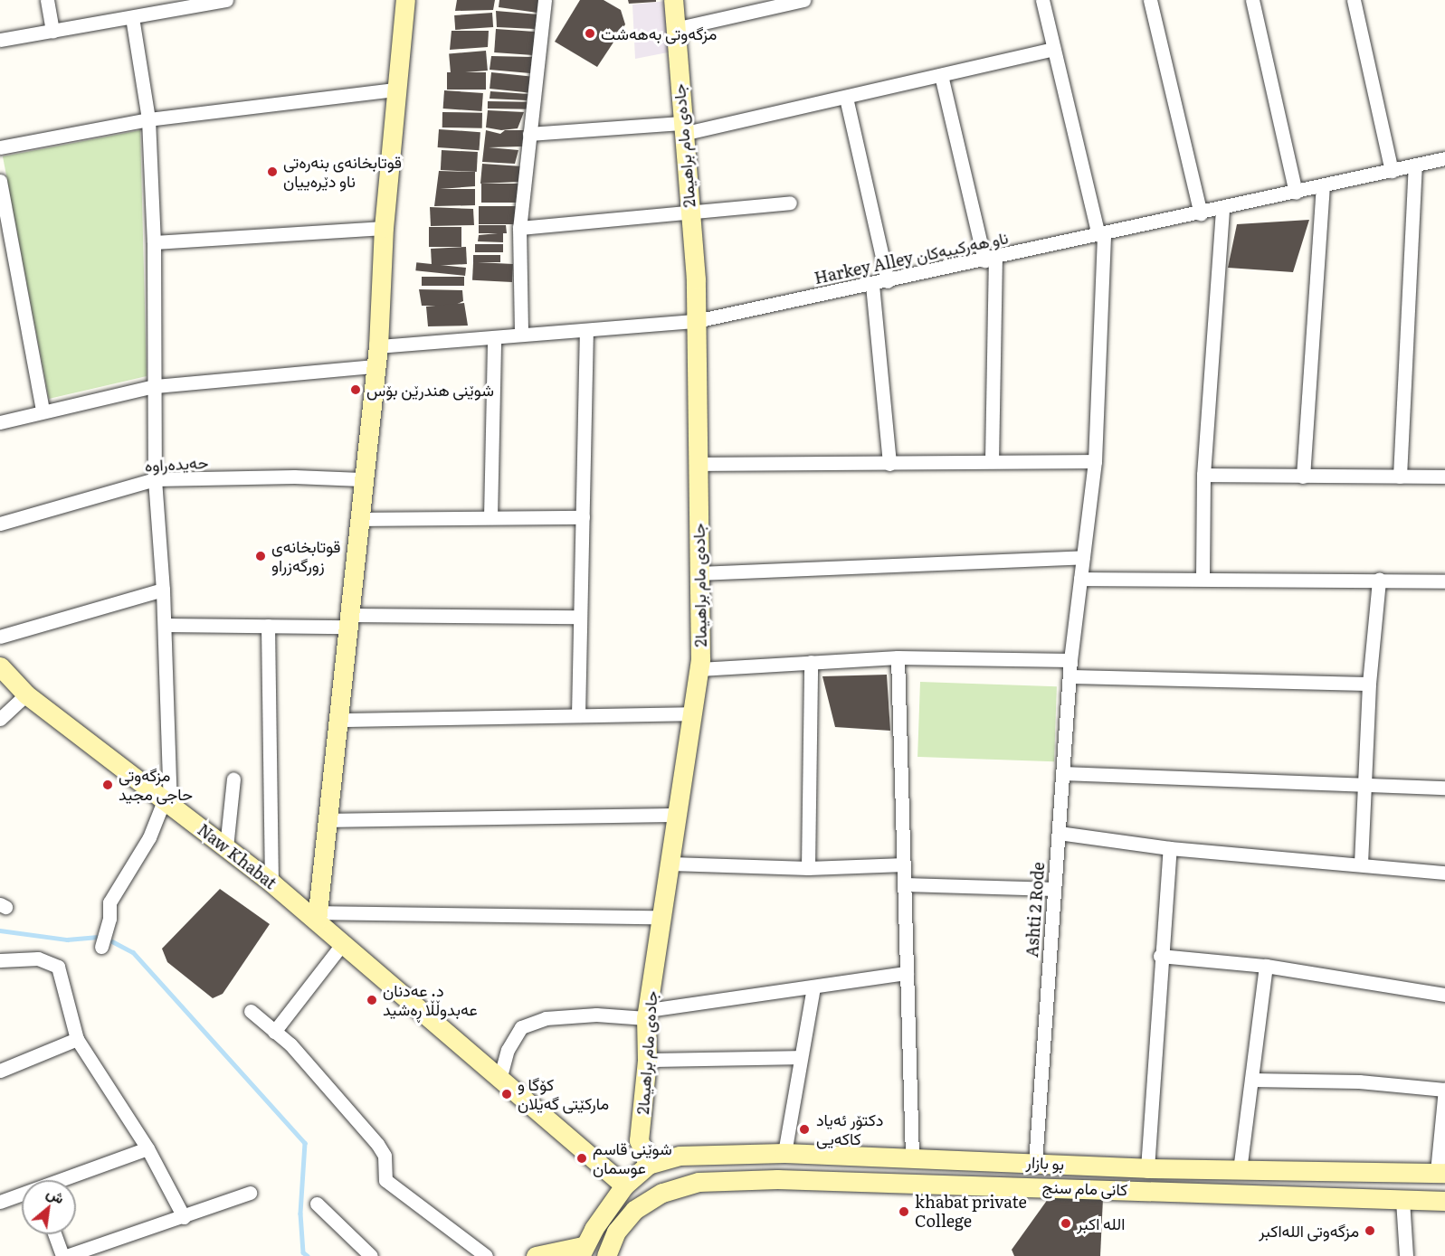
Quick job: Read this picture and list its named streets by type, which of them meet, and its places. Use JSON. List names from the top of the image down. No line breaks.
{"streets":{"street":["جادەی مام براهیما2","Harkey Alley ناو هەركييەكان","حەیدەراوە","Naw Khabat","Ashti 2 Rode","بو بازار","کانی مام سنج"]},"crossings":[["جادەی مام براهیما2","Harkey Alley ناو هەركييەكان"],["جادەی مام براهیما2","بو بازار"],["Harkey Alley ناو هەركييەكان","Ashti 2 Rode"],["Ashti 2 Rode","بو بازار"]],"places":["مزگەوتی بەهەشت","قوتابخانەى بنەرەتى ناو دێرەييان","شوێنی هندرێن بۆس","قوتابخانەی زورگەزراو","مزگەوتى حاجى مجيد","د. عەدنان عەبدوڵڵا ڕەشید","کۆگا و مارکێتی گەیلان","دکتۆر ئەیاد کاکەیی","شوێنی قاسم عوسمان","khabat private College","اللە اكبر","مزگەوتی اللەاکبر"],"north":"top right"}
